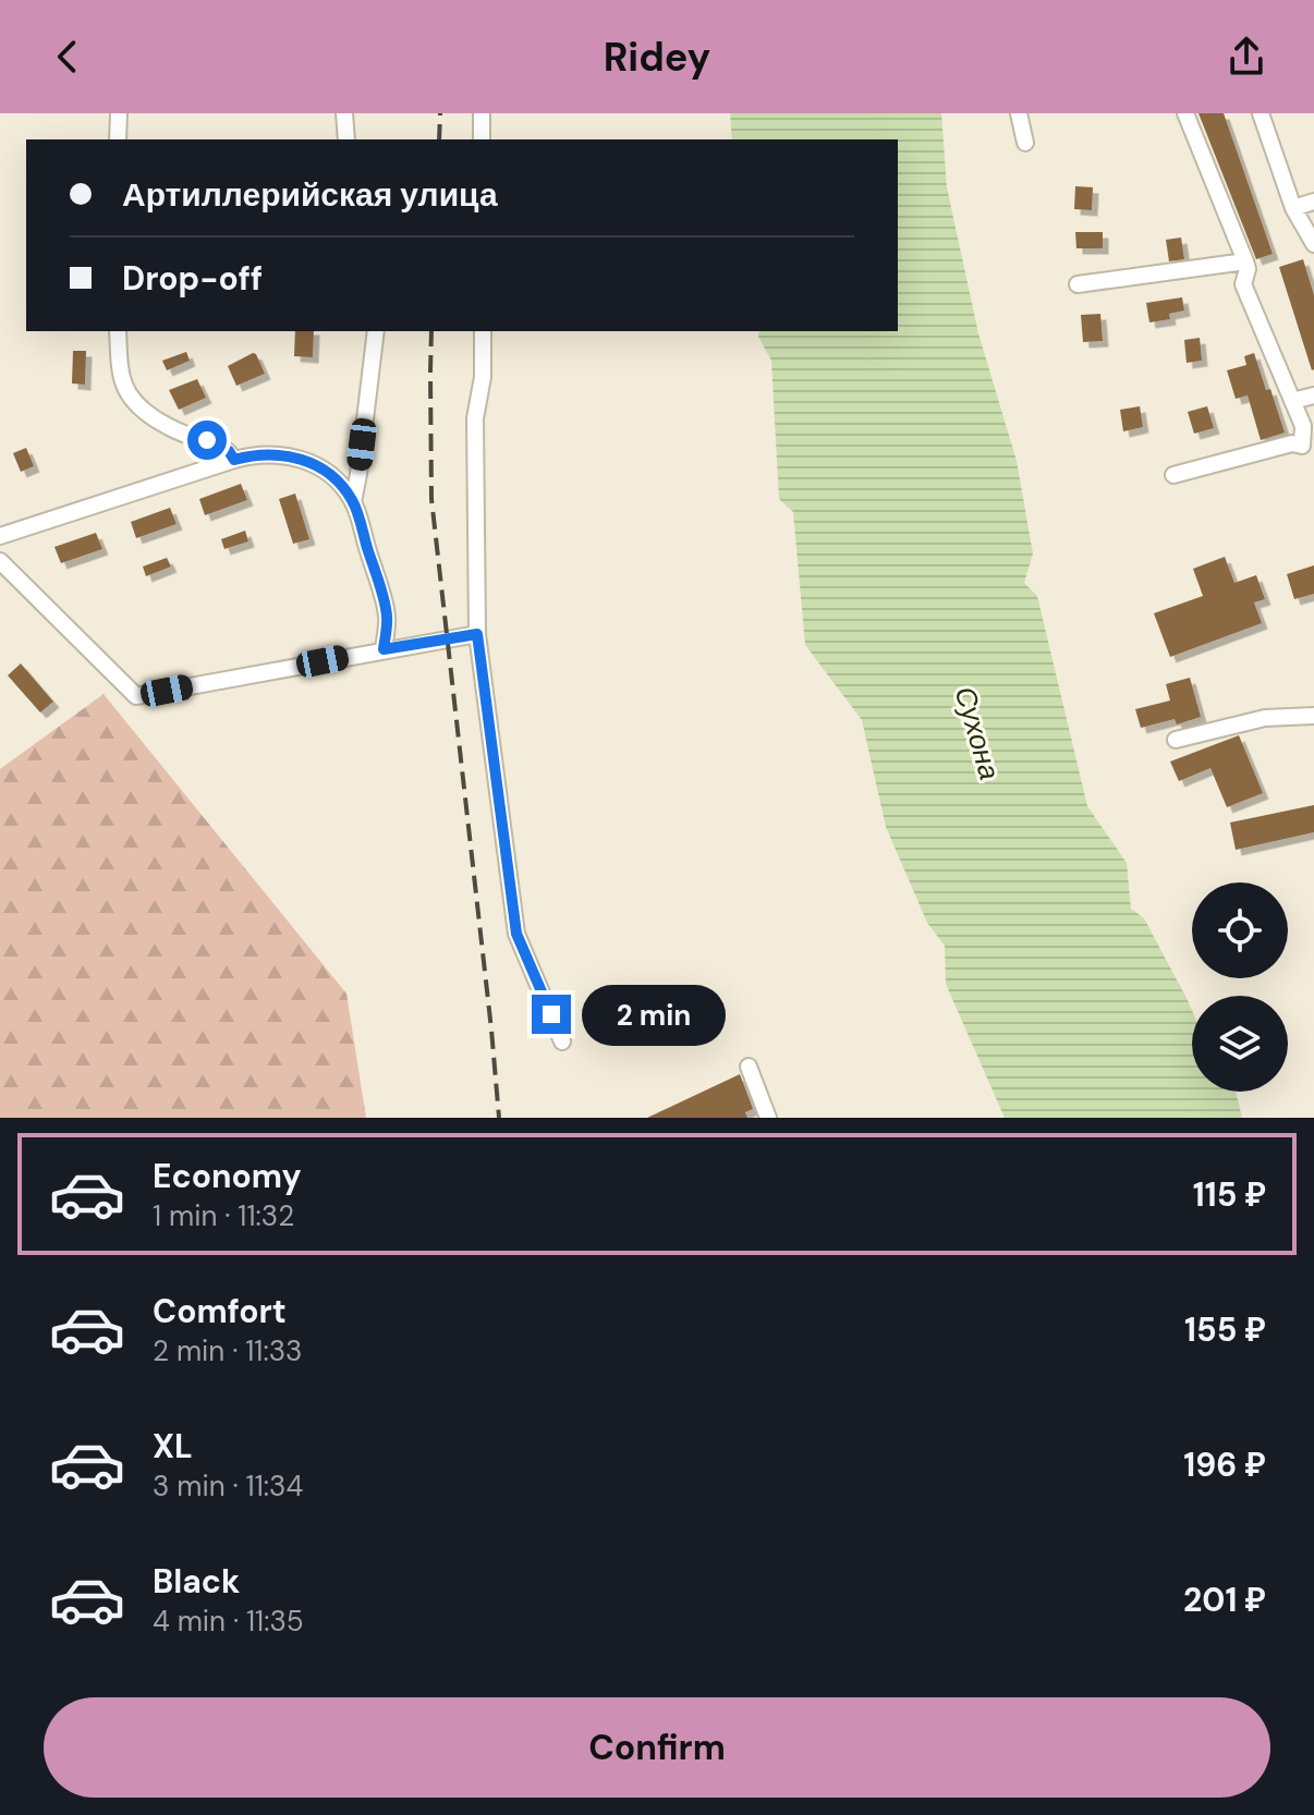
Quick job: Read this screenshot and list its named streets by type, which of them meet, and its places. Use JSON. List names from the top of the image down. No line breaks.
{"water":["Сухона"],"page":{"header":"Ridey","banner":["Артиллерийская улица","Drop-off"],"bubble":"2 min","list":[{"name":"Economy","note":"1 min · 11:32","value":"115 ₽"},{"name":"Comfort","note":"2 min · 11:33","value":"155 ₽"},{"name":"XL","note":"3 min · 11:34","value":"196 ₽"},{"name":"Black","note":"4 min · 11:35","value":"201 ₽"}],"buttons":"Confirm"}}
